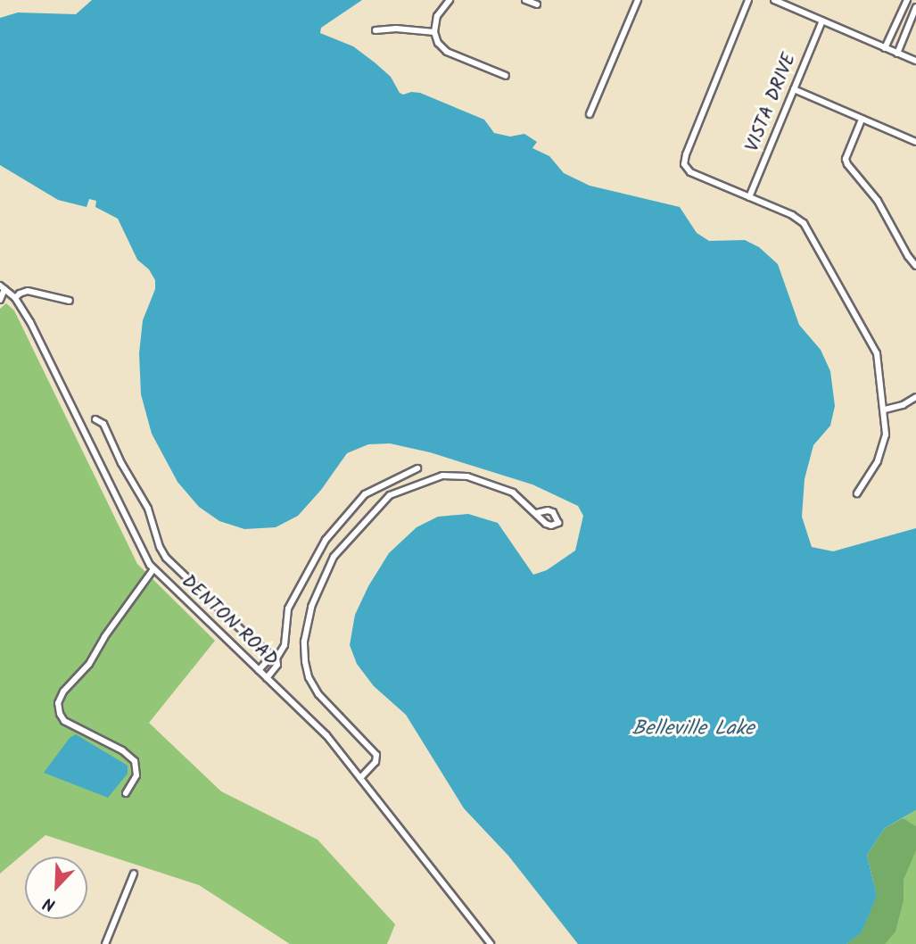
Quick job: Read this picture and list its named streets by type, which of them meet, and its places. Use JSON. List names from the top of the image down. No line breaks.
{"streets":{"street":["VISTA DRIVE","DENTON ROAD"]},"water":["Belleville Lake"],"north":"bottom left"}
